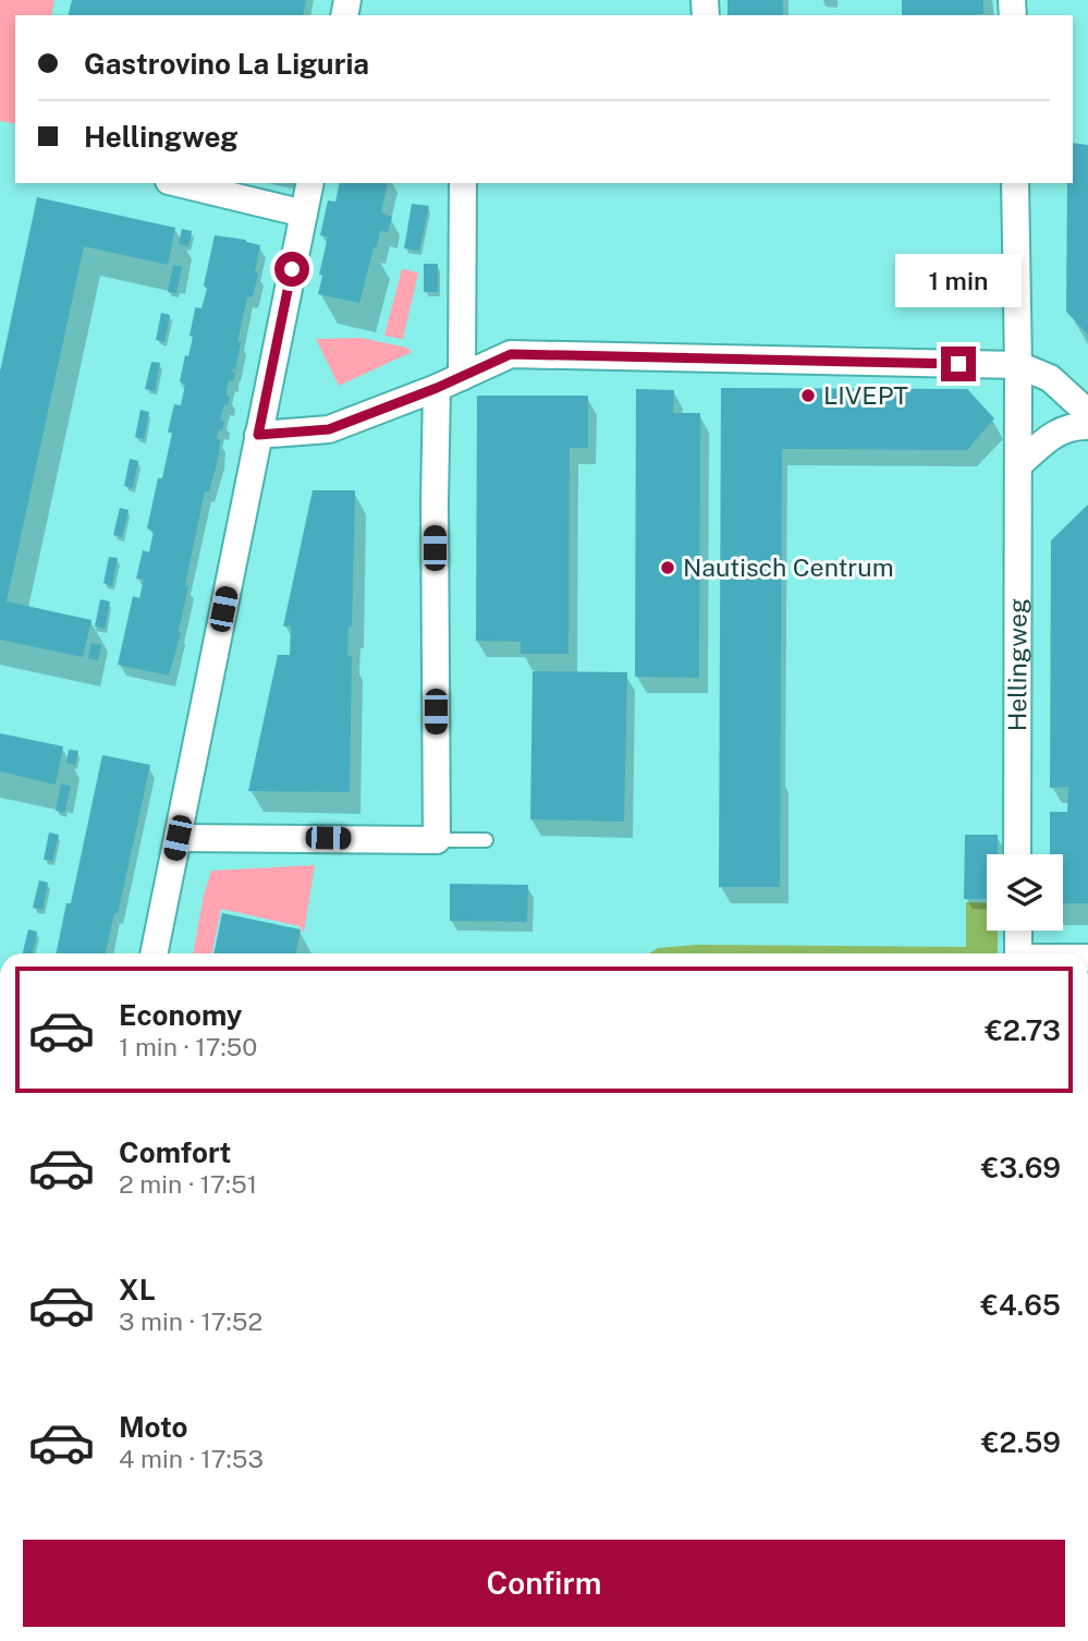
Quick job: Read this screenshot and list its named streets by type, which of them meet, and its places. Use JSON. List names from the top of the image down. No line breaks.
{"streets":{"street":["Hellingweg"]},"places":["LIVEPT","Nautisch Centrum"],"page":{"banner":["Gastrovino La Liguria","Hellingweg"],"bubble":"1 min","list":[{"name":"Economy","note":"1 min · 17:50","value":"€2.73"},{"name":"Comfort","note":"2 min · 17:51","value":"€3.69"},{"name":"XL","note":"3 min · 17:52","value":"€4.65"},{"name":"Moto","note":"4 min · 17:53","value":"€2.59"}],"buttons":"Confirm"}}
